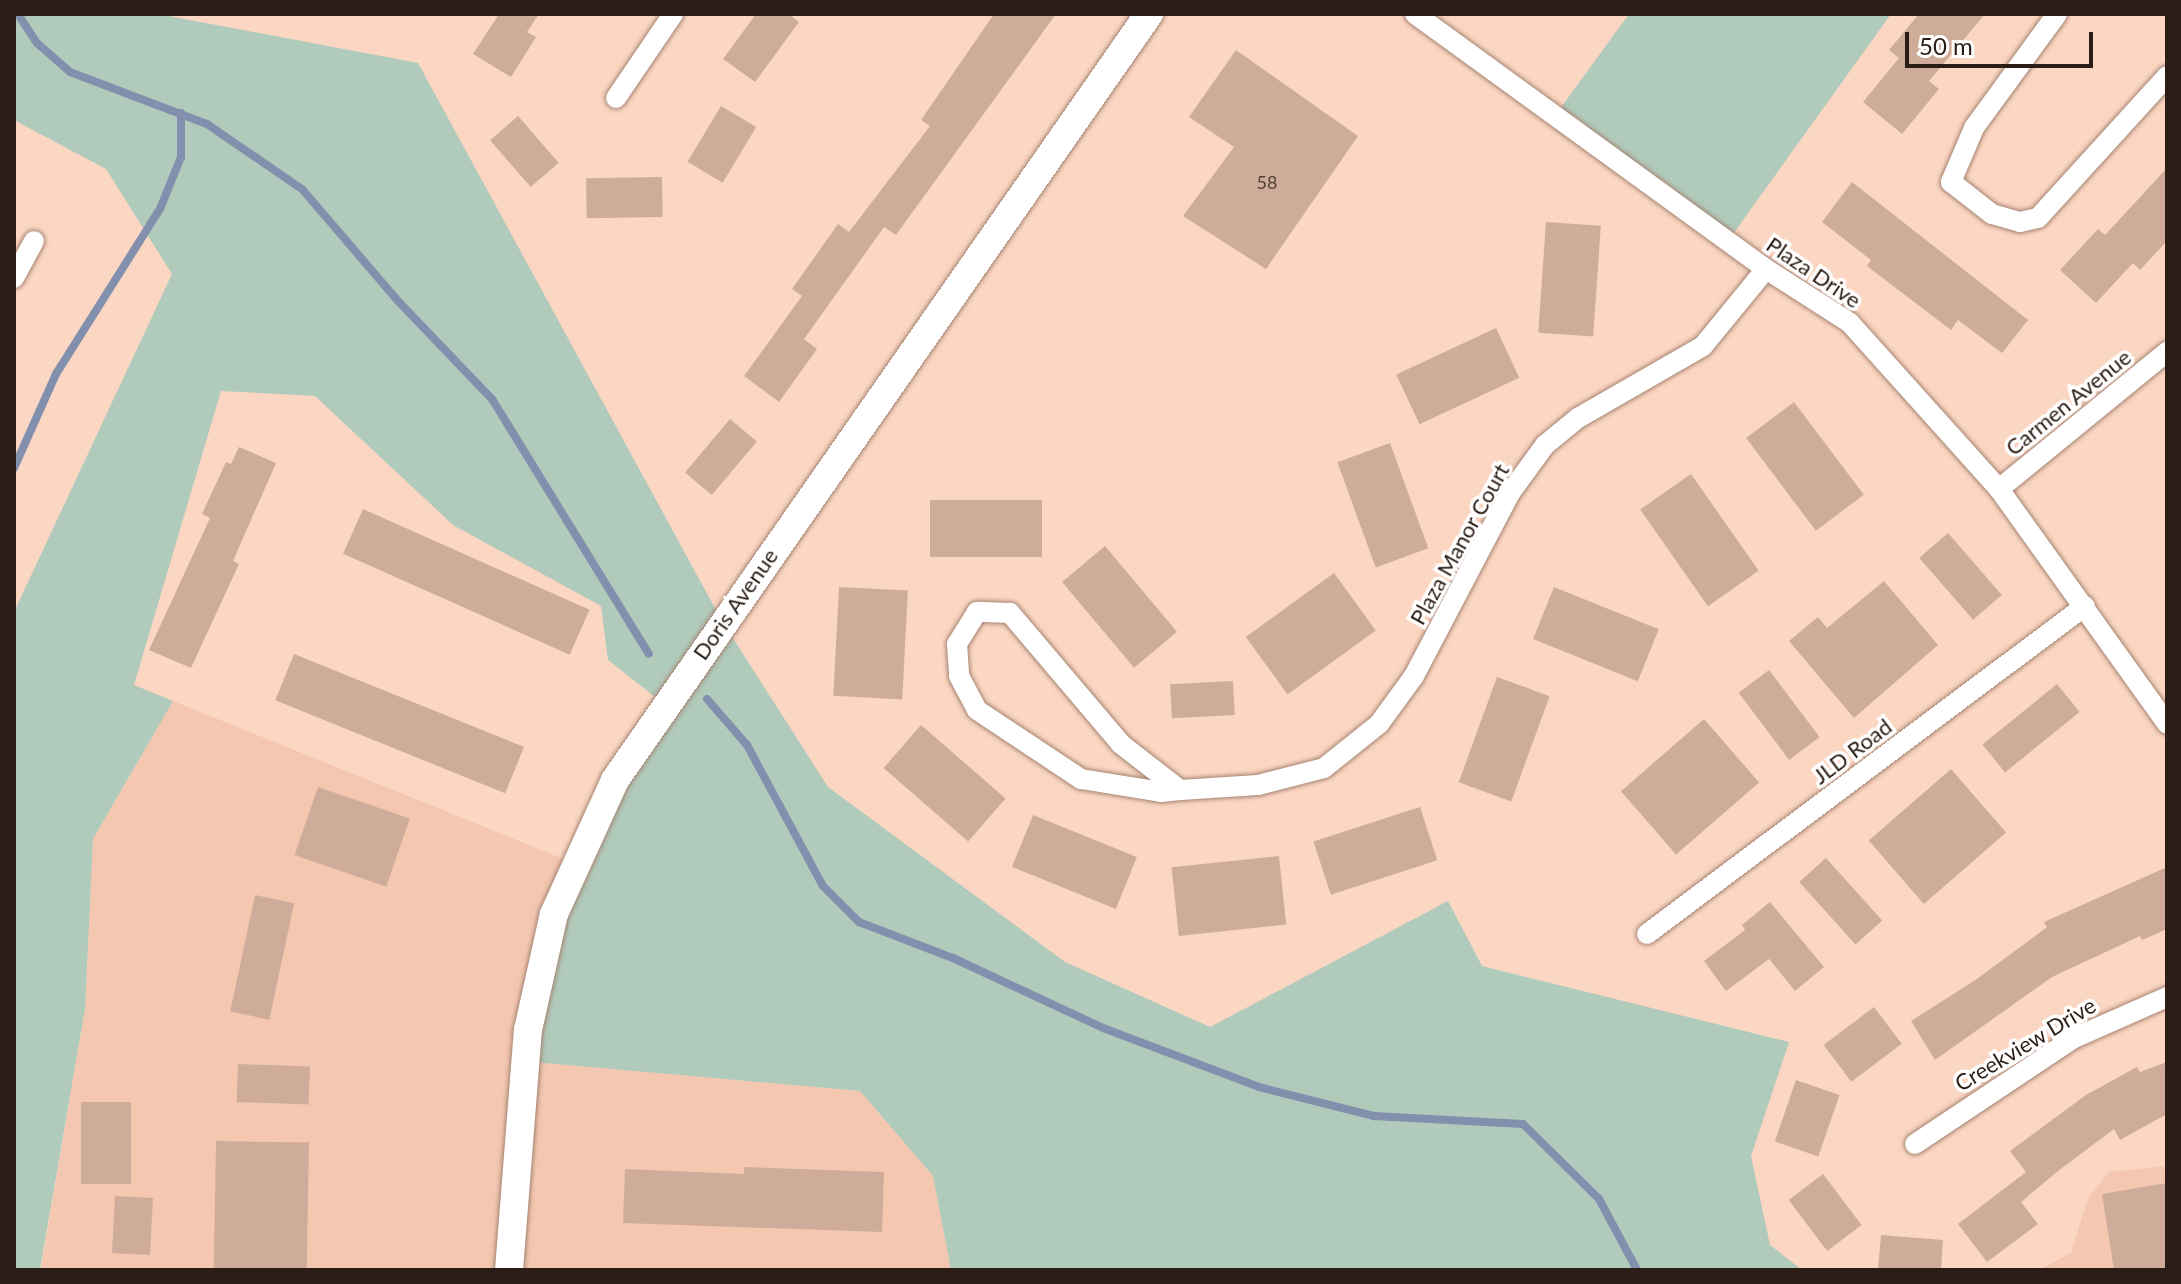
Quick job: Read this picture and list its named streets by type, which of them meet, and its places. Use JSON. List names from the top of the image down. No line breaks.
{"streets":{"street":["Plaza Drive","Carmen Avenue","Plaza Manor Court","Doris Avenue","JLD Road","Creekview Drive"]},"crossings":[["Plaza Drive","Carmen Avenue"],["Plaza Drive","Plaza Manor Court"],["Plaza Drive","JLD Road"]],"house_numbers":["58"],"scale_bar":"50 m"}
